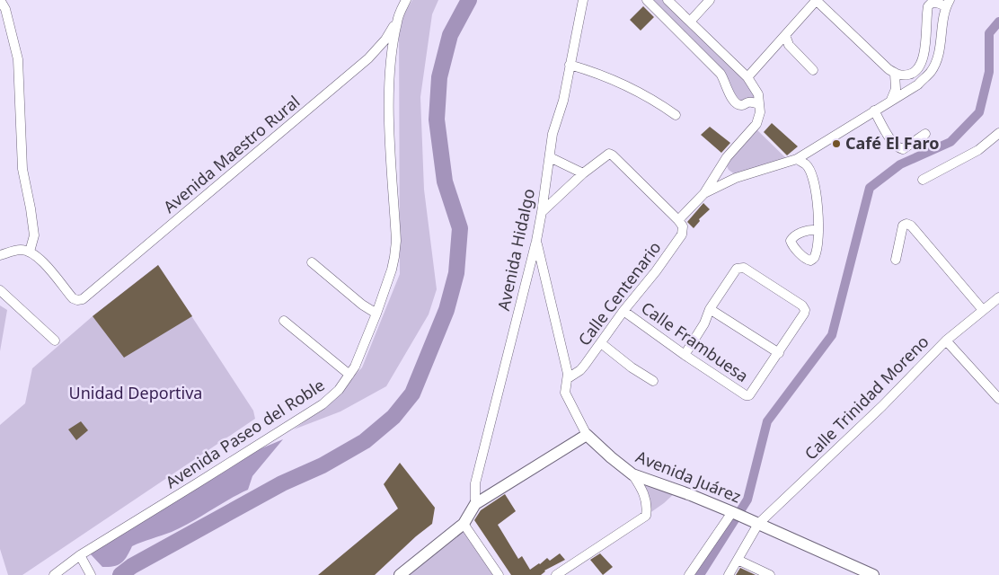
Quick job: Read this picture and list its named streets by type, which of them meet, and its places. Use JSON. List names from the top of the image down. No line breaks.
{"streets":{"main road":["Avenida Juárez"],"street":["Avenida Maestro Rural","Avenida Hidalgo","Calle Centenario","Calle Frambuesa","Calle Trinidad Moreno","Avenida Paseo del Roble"]},"crossings":[["Avenida Maestro Rural","Avenida Paseo del Roble"],["Avenida Hidalgo","Avenida Juárez"],["Calle Centenario","Calle Frambuesa"],["Calle Centenario","Avenida Juárez"],["Calle Trinidad Moreno","Avenida Juárez"]],"parks":["Unidad Deportiva"],"places":["Café El Faro"]}
